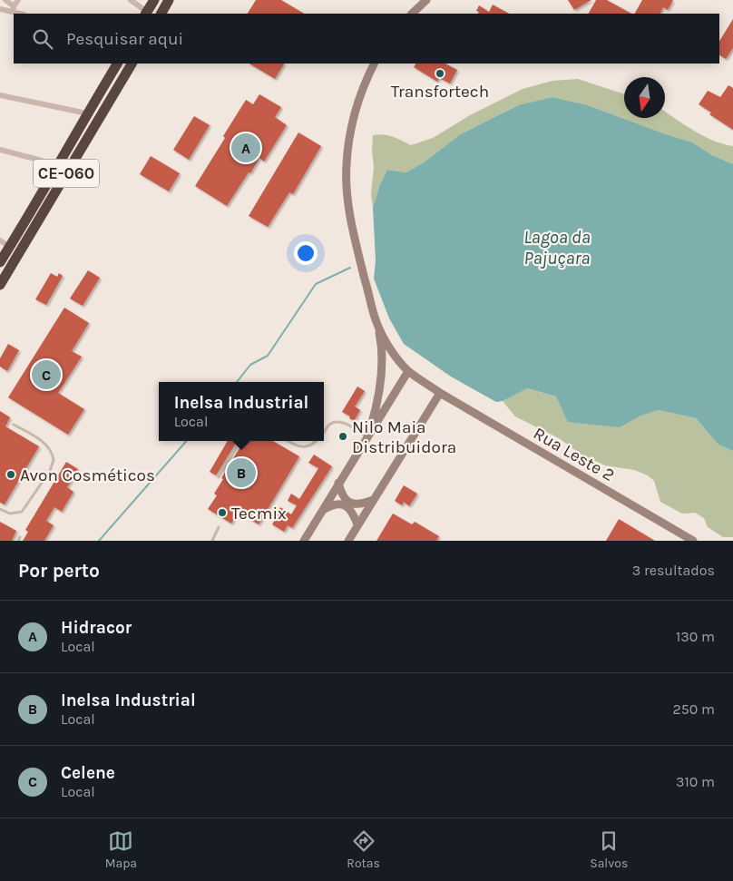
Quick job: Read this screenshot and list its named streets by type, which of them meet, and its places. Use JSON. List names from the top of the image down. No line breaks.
{"streets":{"highway":["CE-060"],"street":["Rua Leste 2"]},"water":["Lagoa da Pajuçara"],"places":["Transfortech","Nilo Maia Distribuidora","Avon Cosméticos","Tecmix"],"north":"bottom","page":{"search":"Pesquisar aqui","pins":["A","C","B"],"popup":["Inelsa Industrial","Local"],"heading":["Por perto","3 resultados"],"list":[{"mark":"A","name":"Hidracor","note":"Local","value":"130 m"},{"mark":"B","name":"Inelsa Industrial","note":"Local","value":"250 m"},{"mark":"C","name":"Celene","note":"Local","value":"310 m"}],"nav":["Mapa","Rotas","Salvos"]}}
